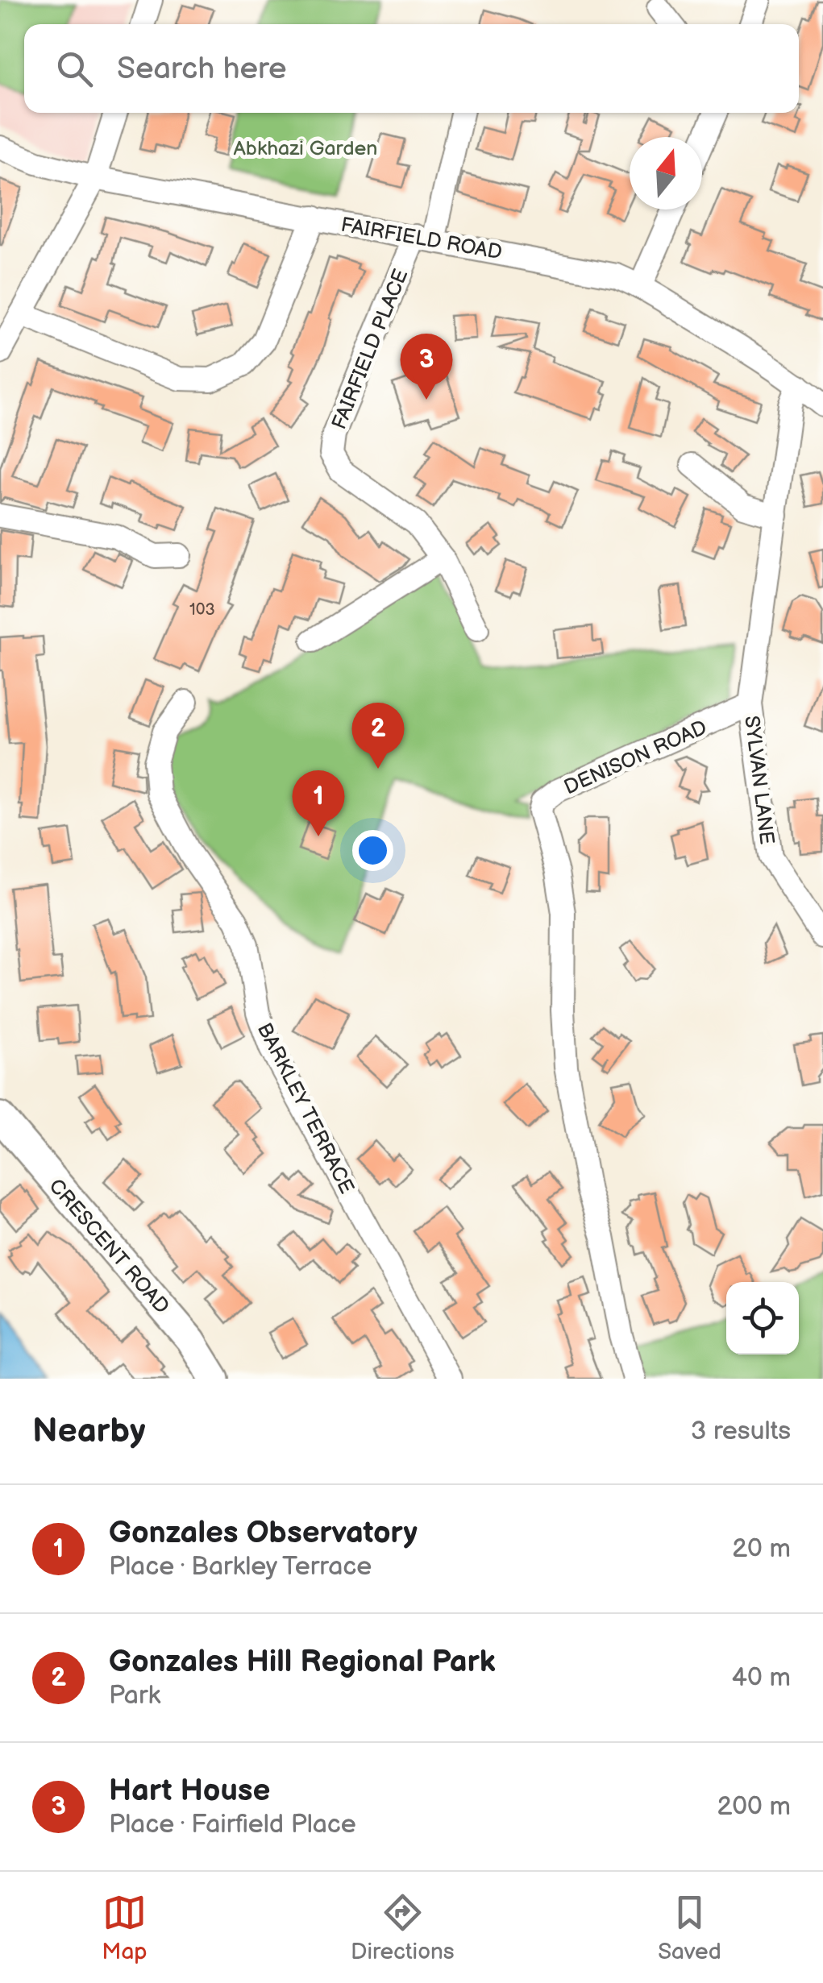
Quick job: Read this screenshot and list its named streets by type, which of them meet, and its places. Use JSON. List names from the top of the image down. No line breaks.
{"streets":{"main road":["CRESCENT ROAD"],"street":["FAIRFIELD ROAD","FAIRFIELD PLACE","DENISON ROAD","SYLVAN LANE","BARKLEY TERRACE"]},"crossings":[["FAIRFIELD ROAD","FAIRFIELD PLACE"],["DENISON ROAD","SYLVAN LANE"]],"parks":["Abkhazi Garden"],"house_numbers":["103"],"north":"top","page":{"search":"Search here","pins":["3","2","1"],"heading":["Nearby","3 results"],"list":[{"mark":"1","name":"Gonzales Observatory","note":"Place · Barkley Terrace","value":"20 m"},{"mark":"2","name":"Gonzales Hill Regional Park","note":"Park","value":"40 m"},{"mark":"3","name":"Hart House","note":"Place · Fairfield Place","value":"200 m"}],"nav":["Map","Directions","Saved"]}}
